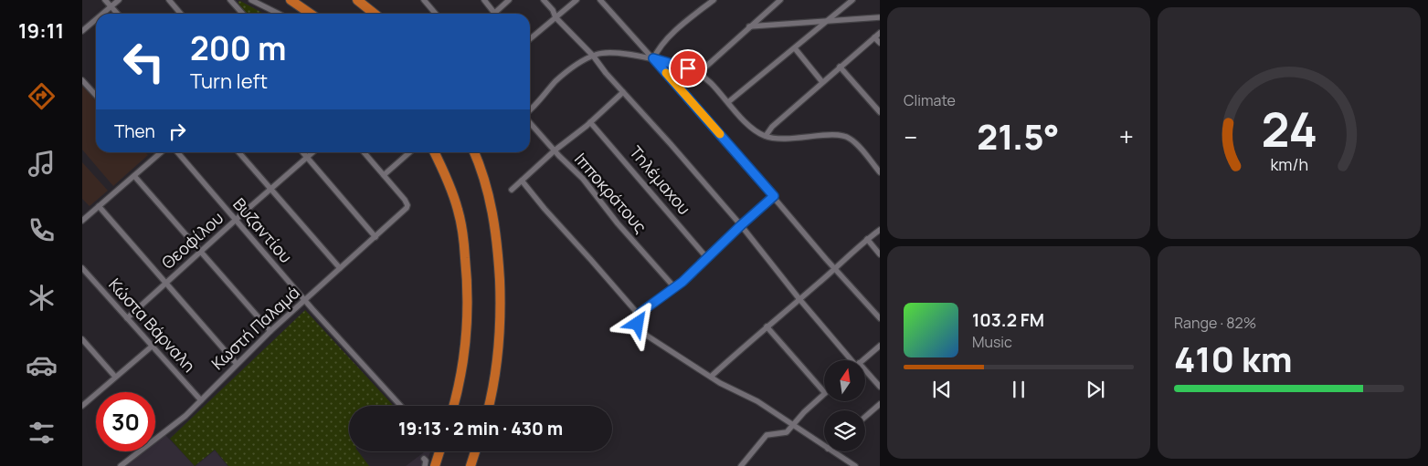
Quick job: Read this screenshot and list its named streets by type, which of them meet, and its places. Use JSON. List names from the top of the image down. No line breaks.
{"streets":{"street":["Τηλέμαχου","Ιπποκράτους","Βυζαντίου","Θεοφίλου","Κώστα Βάρναλη","Κωστή Παλαμά"]},"crossings":[["Βυζαντίου","Θεοφίλου"],["Βυζαντίου","Κωστή Παλαμά"],["Θεοφίλου","Κώστα Βάρναλη"],["Κώστα Βάρναλη","Κωστή Παλαμά"]],"north":"top","page":{"tabs":"19:11","tile":["Climate",["Range · 82%","410 km"]],"turn":["200 m","Turn left"],"then":"Then","heat":["−","21.5°","+"],"song":["103.2 FM","Music"],"limit":"30","trip":"19:13 · 2 min · 430 m","gauge":["24","km/h"]}}
